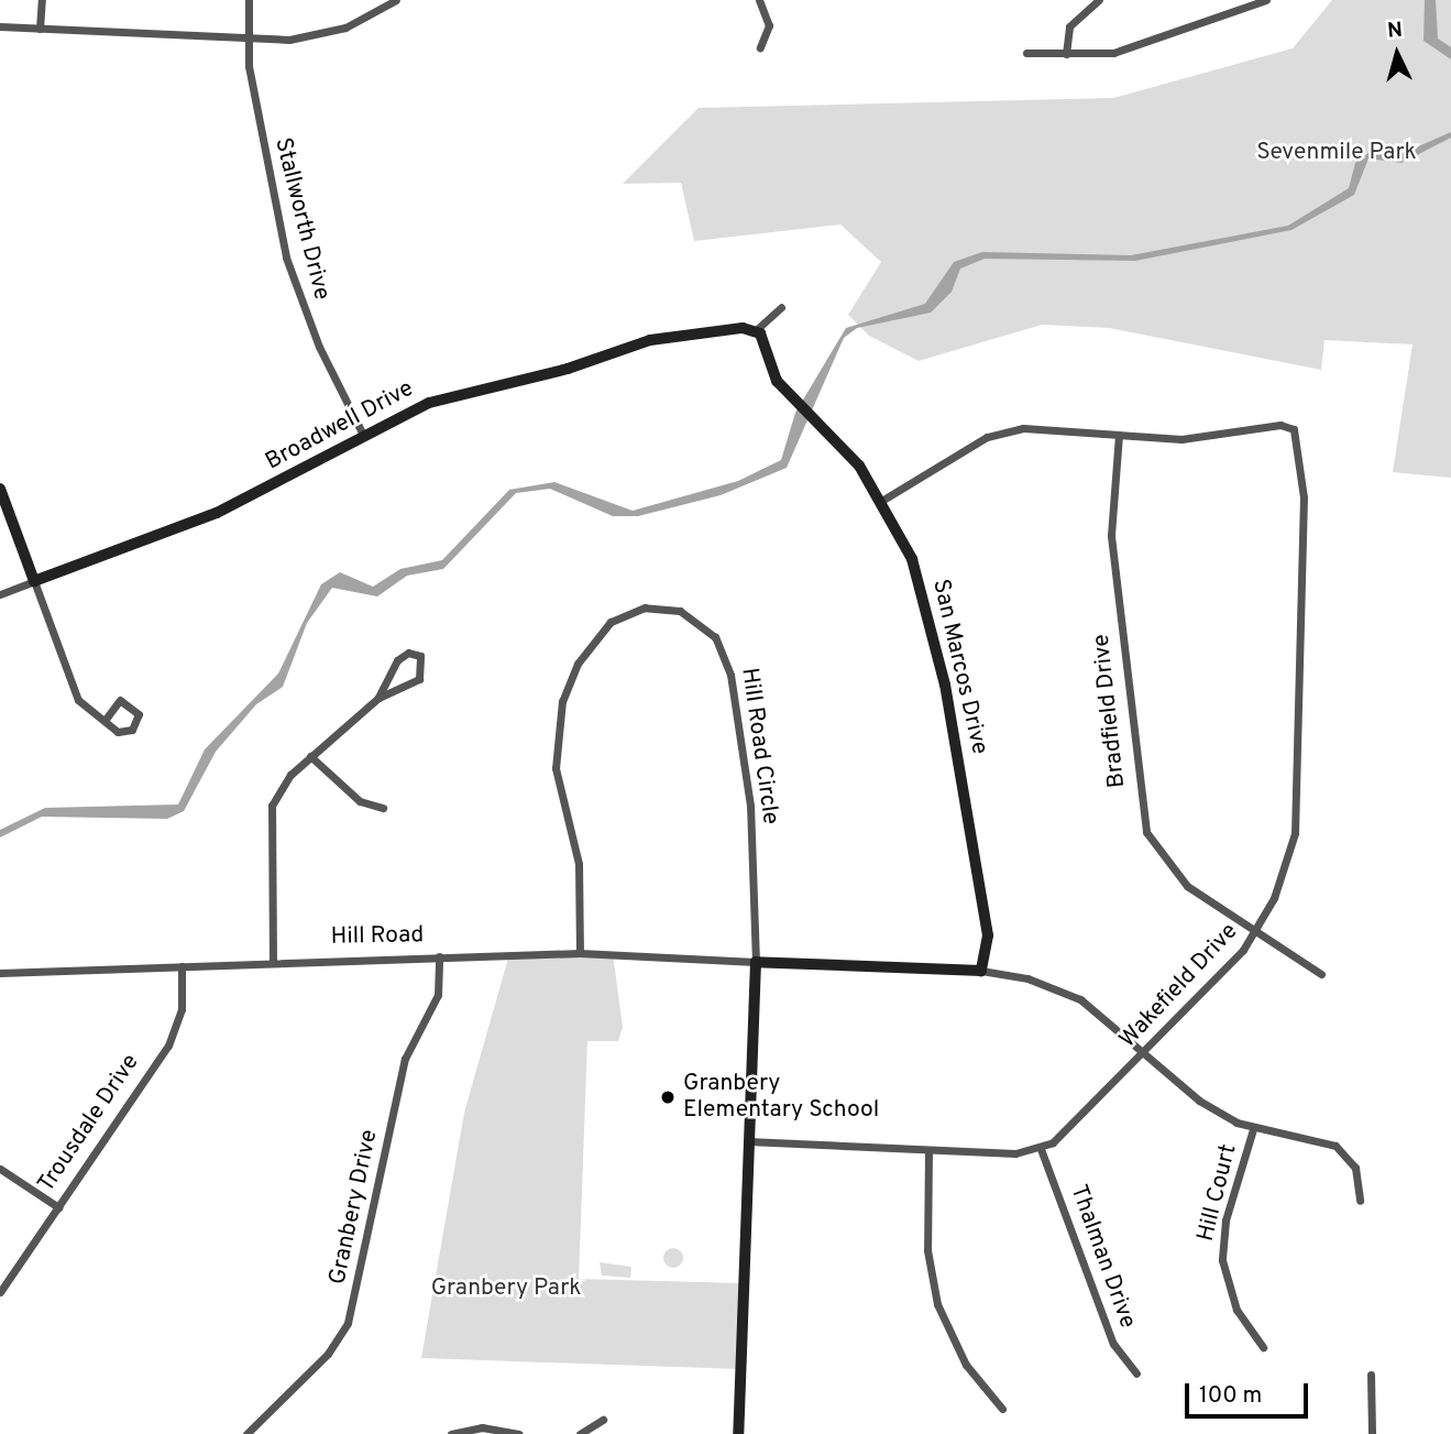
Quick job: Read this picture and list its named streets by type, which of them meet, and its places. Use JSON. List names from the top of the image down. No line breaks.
{"streets":{"street":["Stallworth Drive","Broadwell Drive","San Marcos Drive","Bradfield Drive","Hill Road Circle","Hill Road","Wakefield Drive","Trousdale Drive","Hill Court","Granbery Drive","Thalman Drive"]},"crossings":[["Stallworth Drive","Broadwell Drive"],["Broadwell Drive","San Marcos Drive"],["San Marcos Drive","Hill Road"],["Bradfield Drive","Wakefield Drive"],["Hill Road Circle","Hill Road"],["Hill Road","Wakefield Drive"],["Hill Road","Trousdale Drive"],["Hill Road","Hill Court"],["Hill Road","Granbery Drive"],["Wakefield Drive","Hill Court"],["Wakefield Drive","Thalman Drive"]],"parks":["Sevenmile Park","Granbery Park"],"places":["Granbery Elementary School"],"scale_bar":"100 m","north":"top"}
